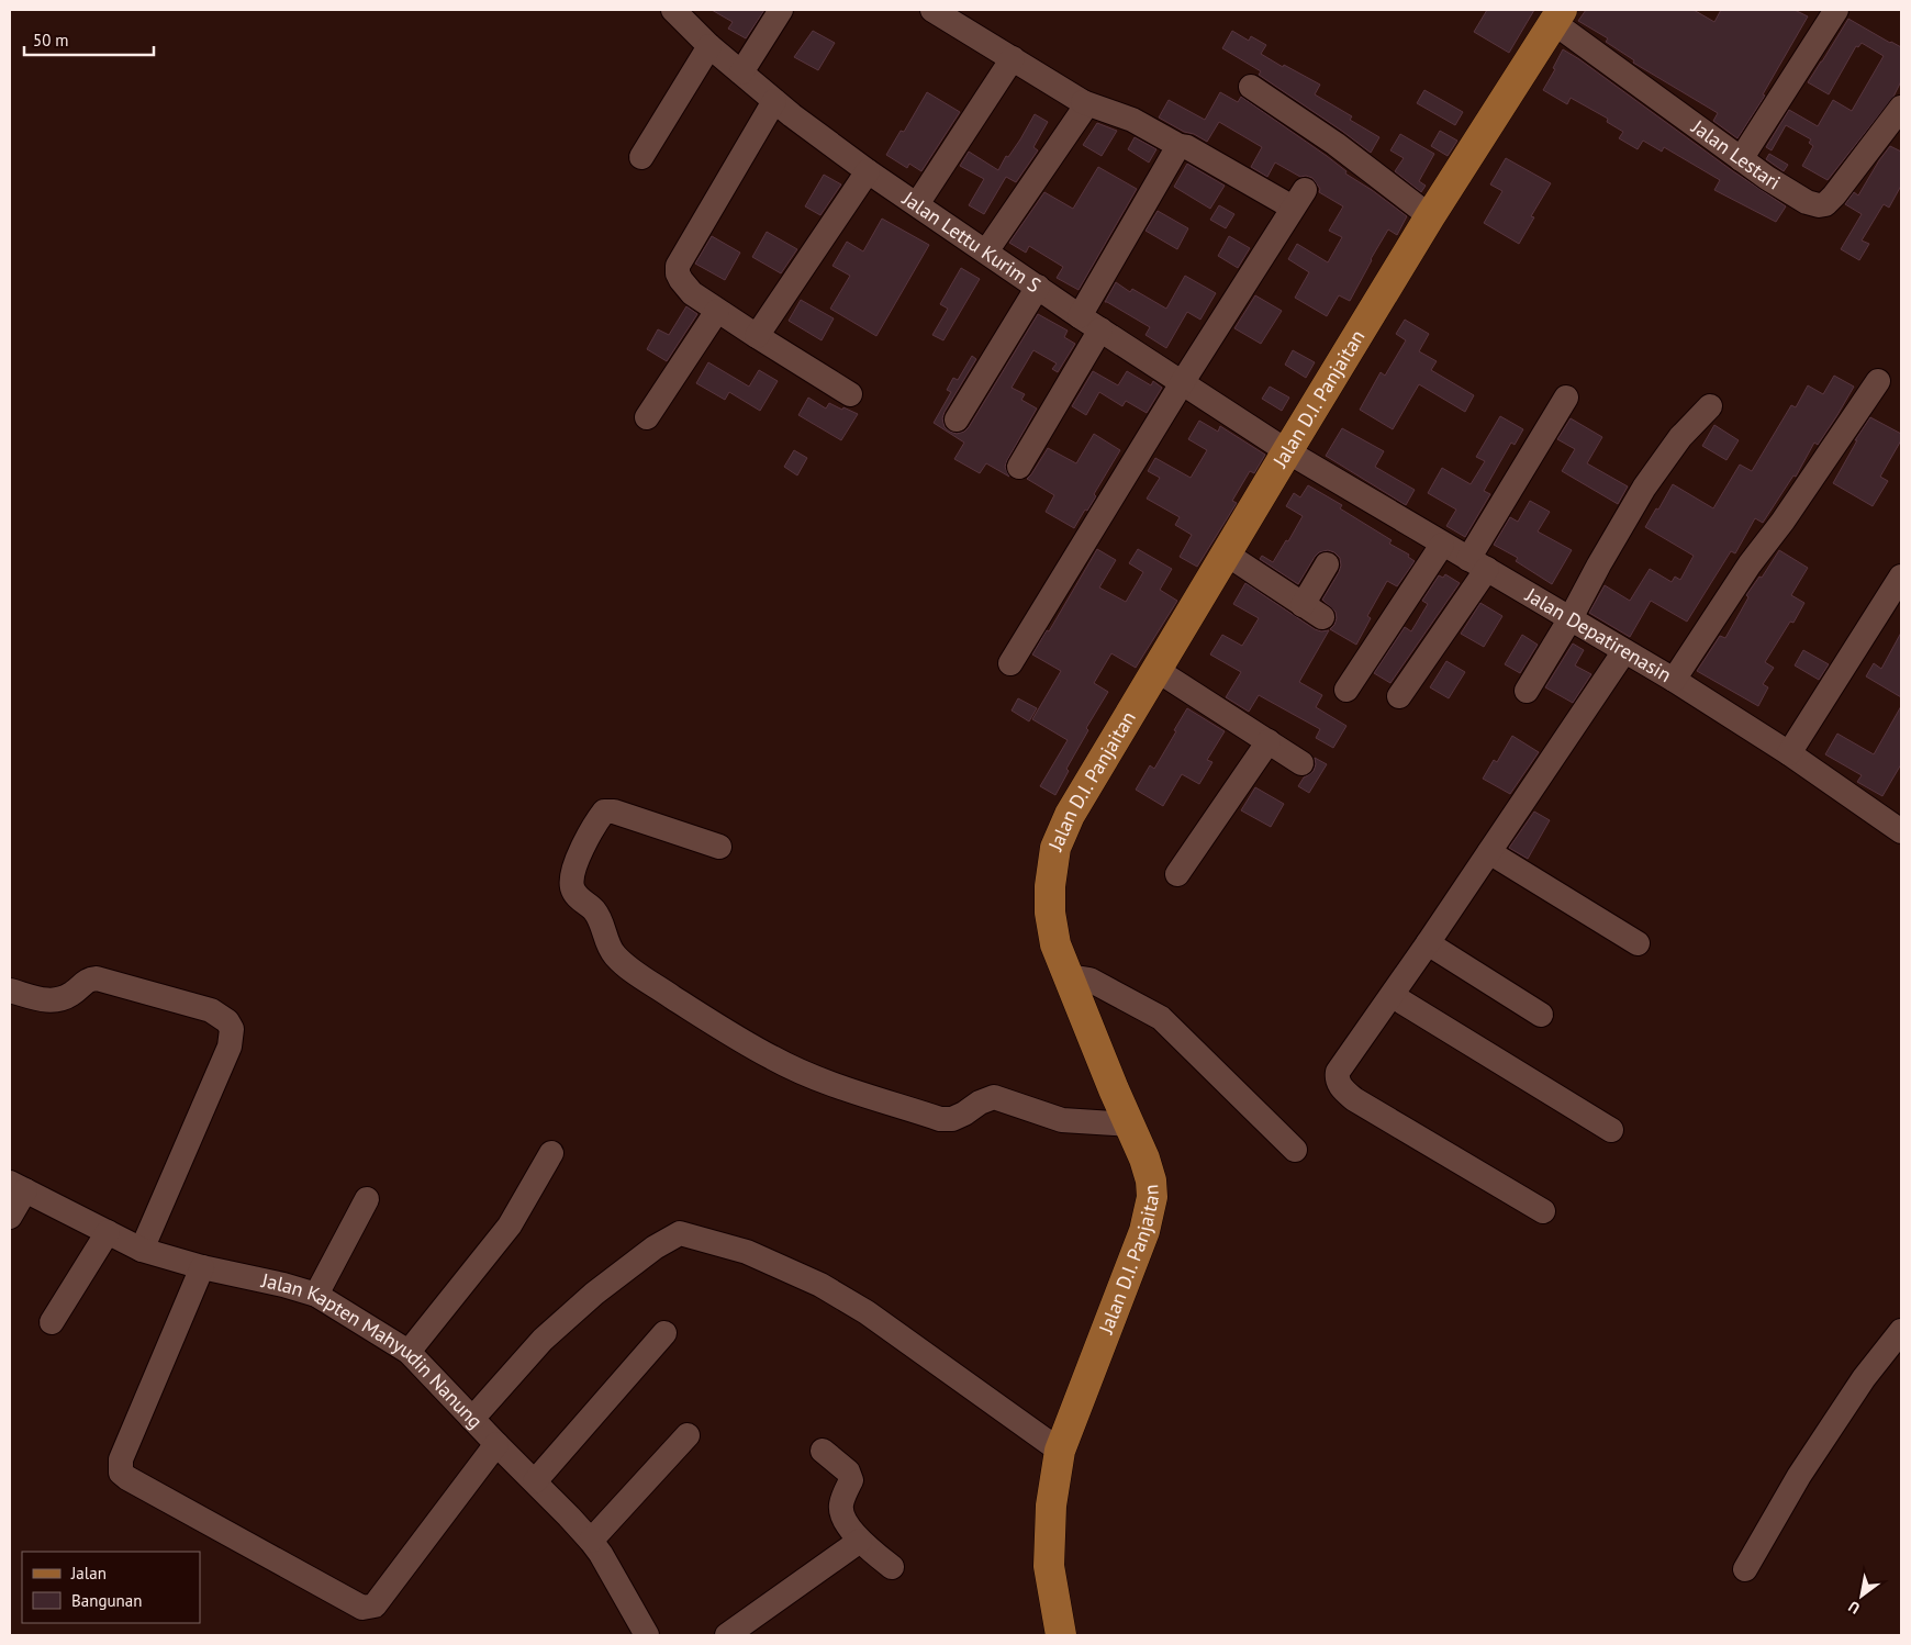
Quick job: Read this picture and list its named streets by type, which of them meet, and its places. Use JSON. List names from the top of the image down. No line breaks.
{"streets":{"main road":["Jalan D.I. Panjaitan"],"street":["Jalan Lestari","Jalan Lettu Kurim S","Jalan Depatirenasin","Jalan Kapten Mahyudin Nanung"]},"crossings":[["Jalan Lestari","Jalan D.I. Panjaitan"],["Jalan Lettu Kurim S","Jalan D.I. Panjaitan"],["Jalan Lettu Kurim S","Jalan Depatirenasin"],["Jalan D.I. Panjaitan","Jalan Depatirenasin"]],"legend":["Jalan","Bangunan"],"scale_bar":"50 m","north":"bottom left"}
